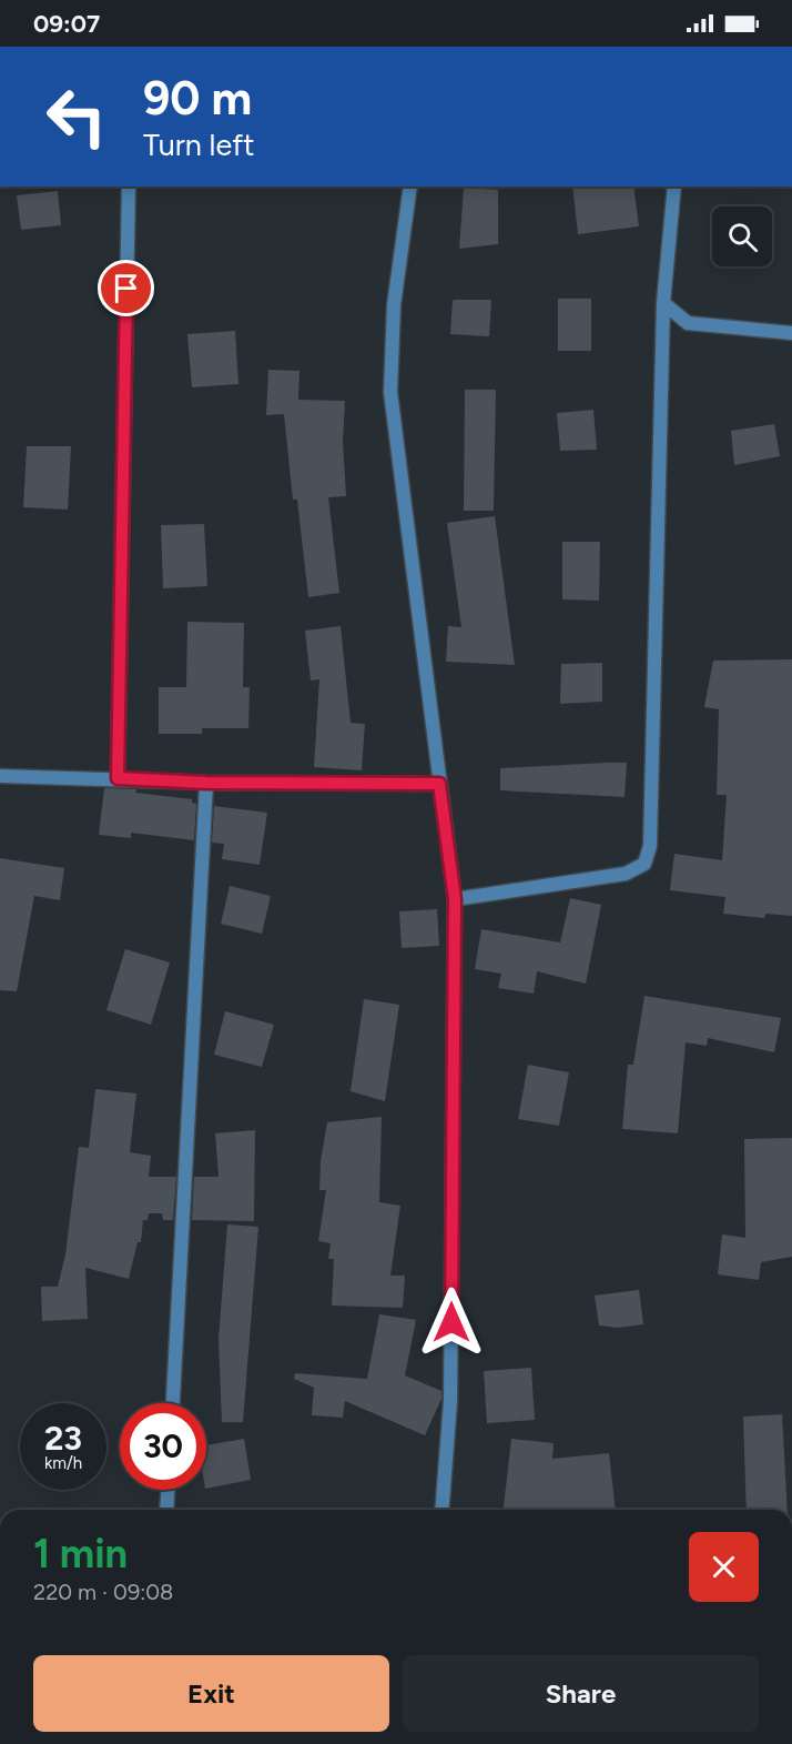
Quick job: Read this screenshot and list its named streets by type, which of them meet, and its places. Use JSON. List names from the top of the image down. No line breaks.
{"page":{"status":"09:07","turn":["90 m","Turn left"],"speed":"23 km/h","limit":"30","heading":["1 min","220 m · 09:08"],"buttons":["Exit","Share"]}}
